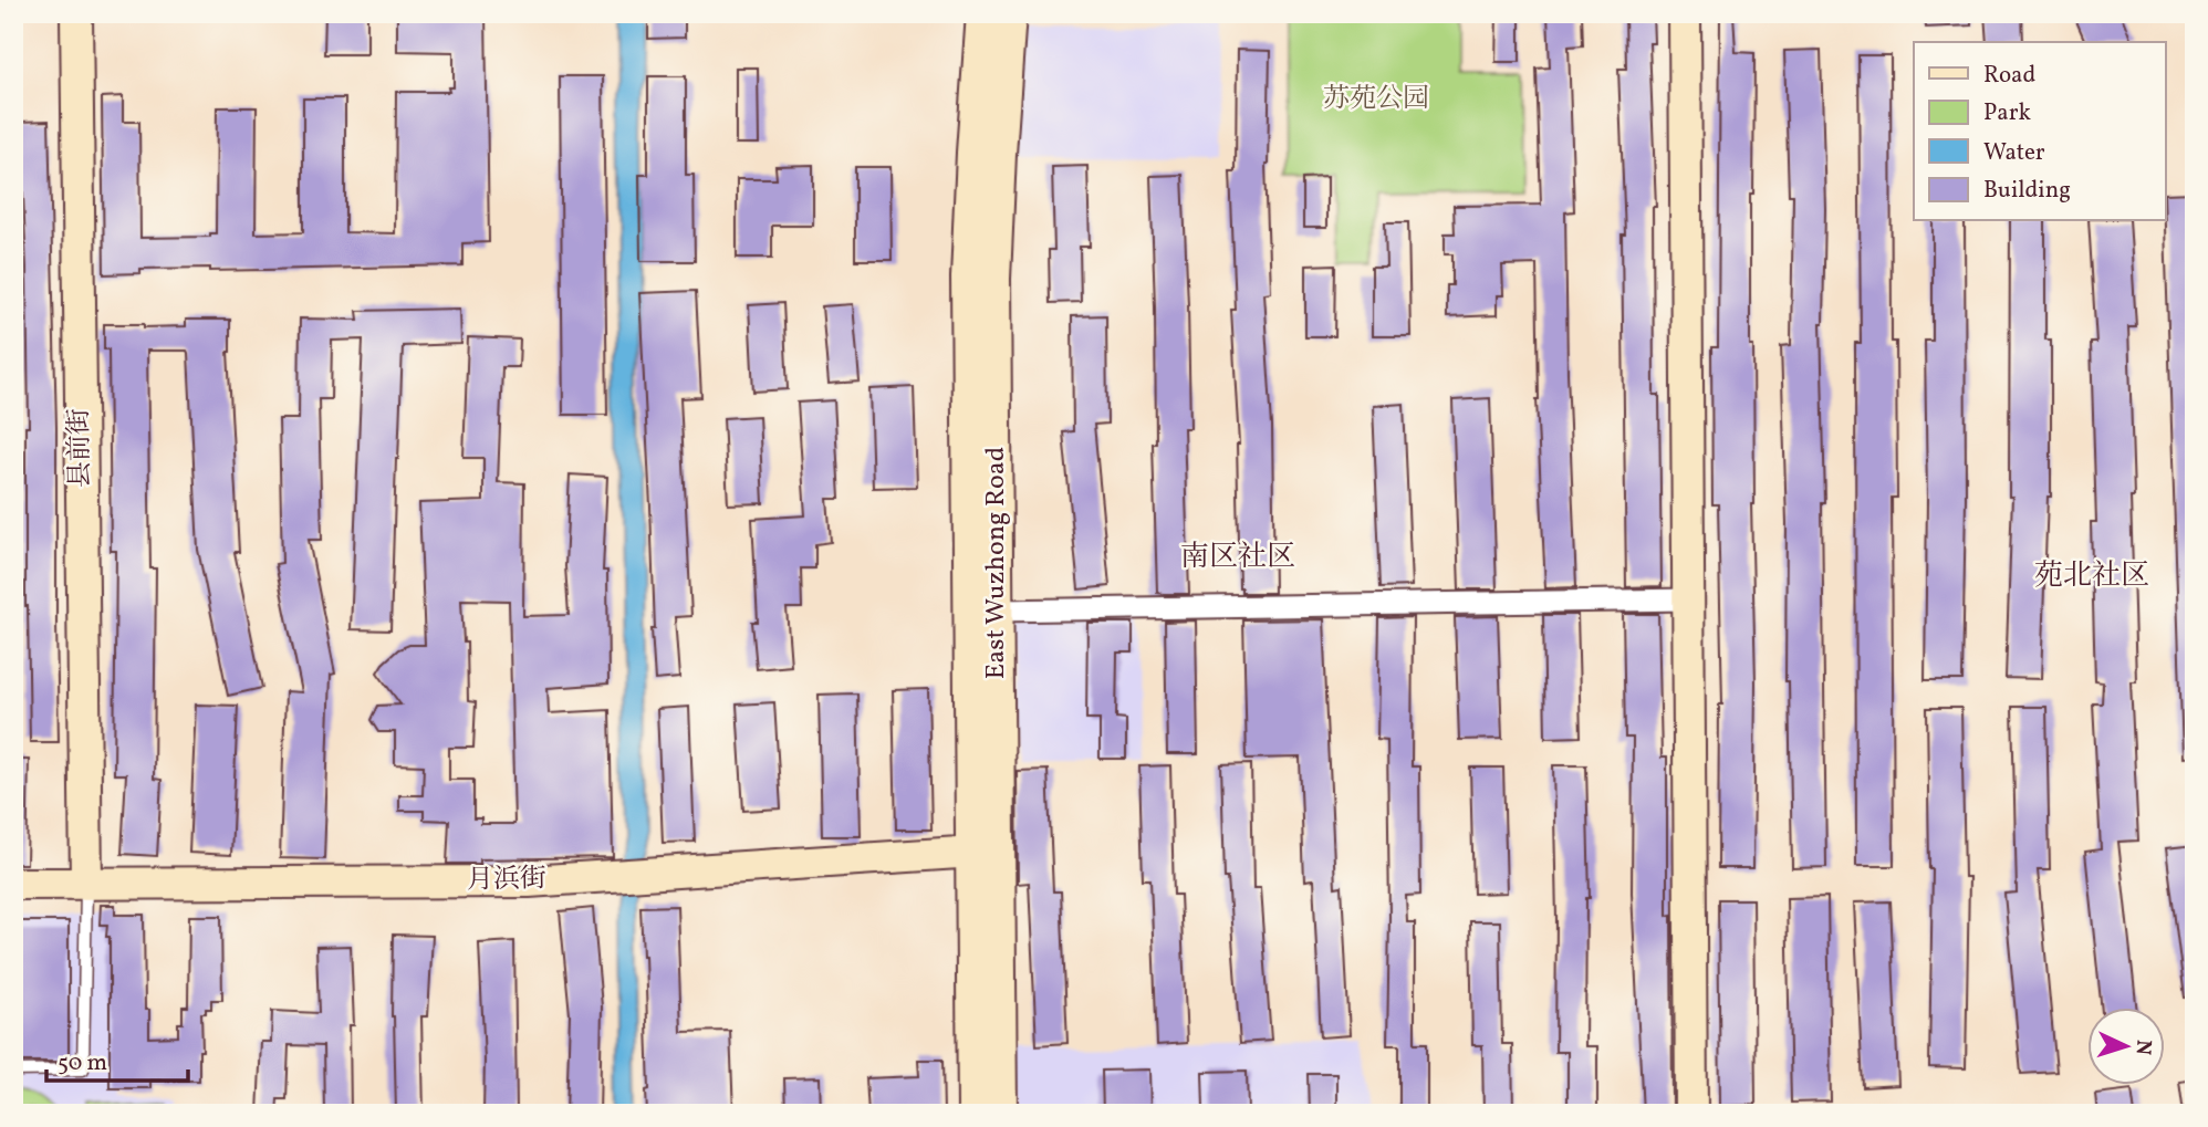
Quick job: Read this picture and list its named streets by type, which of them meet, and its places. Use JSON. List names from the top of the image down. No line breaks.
{"streets":{"street":["县前街","East Wuzhong Road","月浜街"]},"crossings":[["县前街","月浜街"],["East Wuzhong Road","月浜街"]],"districts":["南区社区","苑北社区"],"parks":["苏苑公园"],"legend":["Road","Park","Water","Building"],"scale_bar":"50 m","north":"right"}
